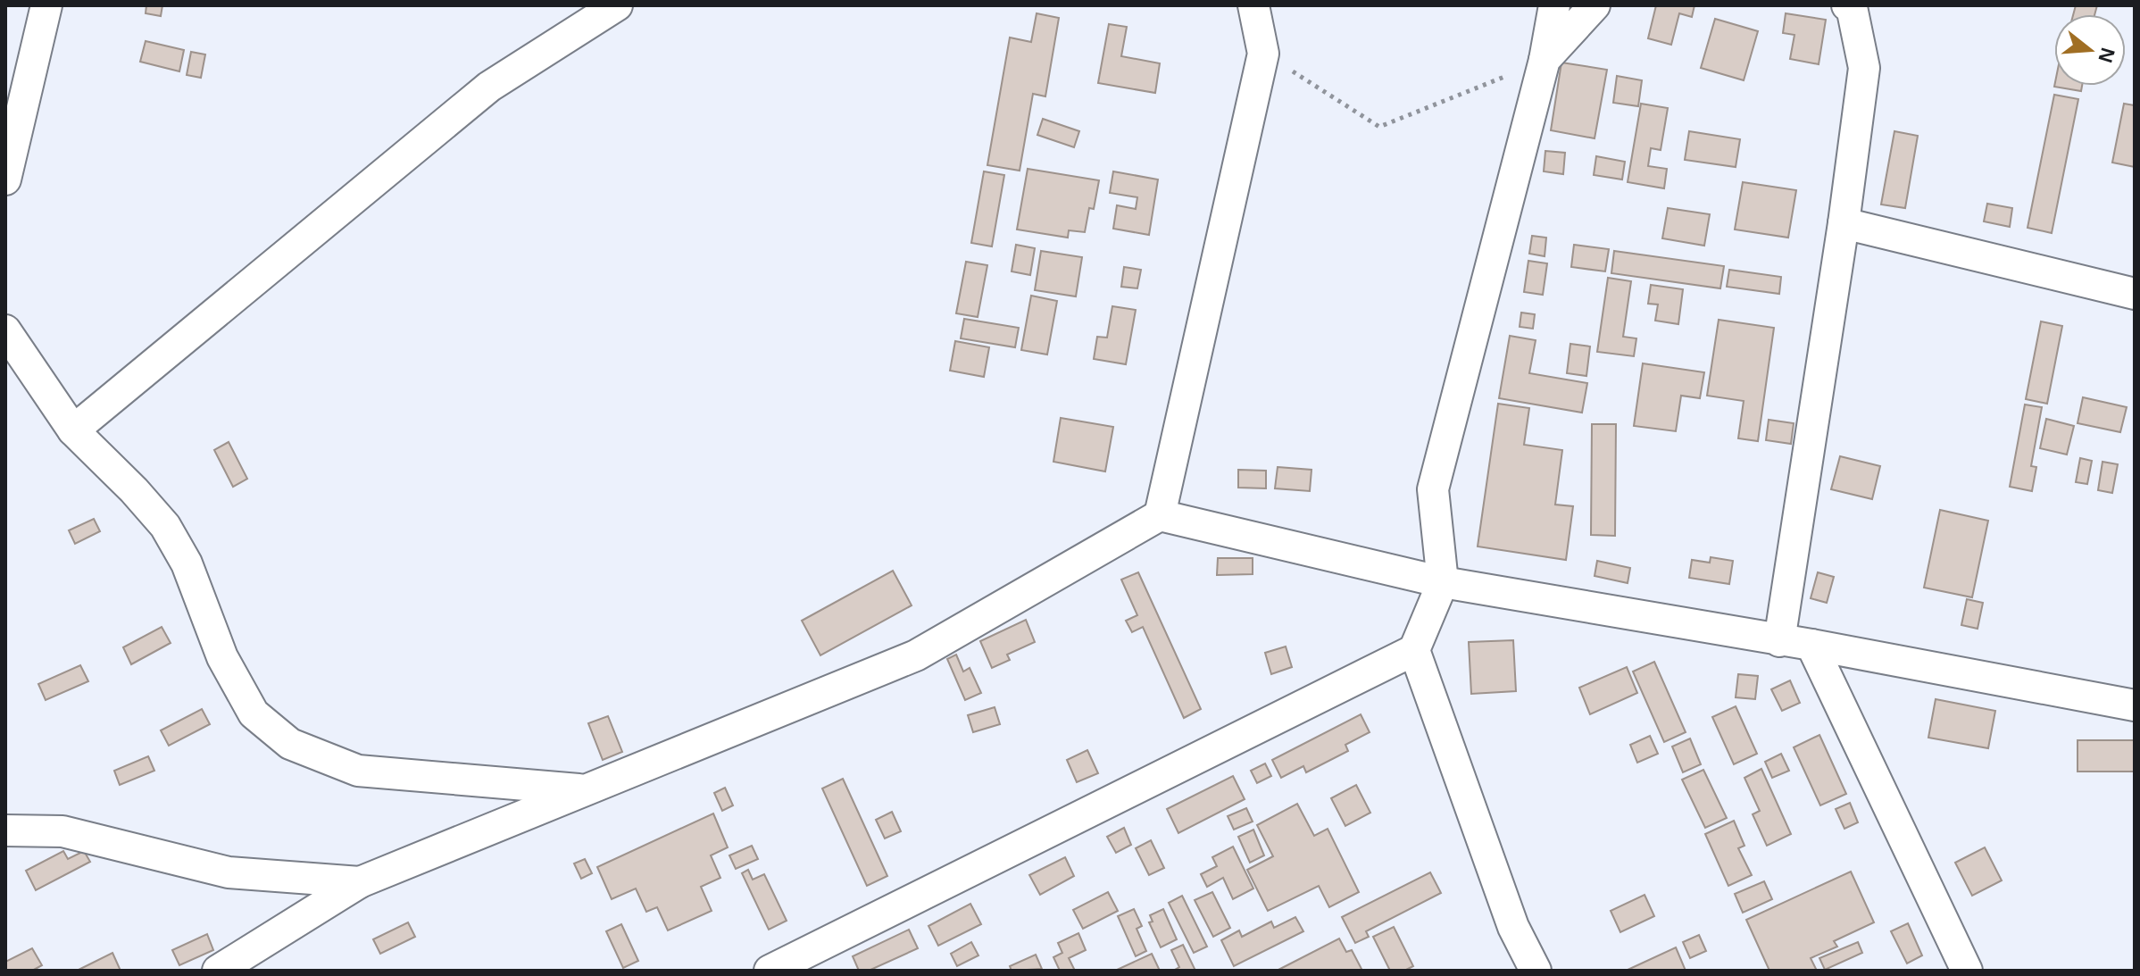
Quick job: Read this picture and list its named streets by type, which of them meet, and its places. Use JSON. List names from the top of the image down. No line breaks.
{"north":"right"}
